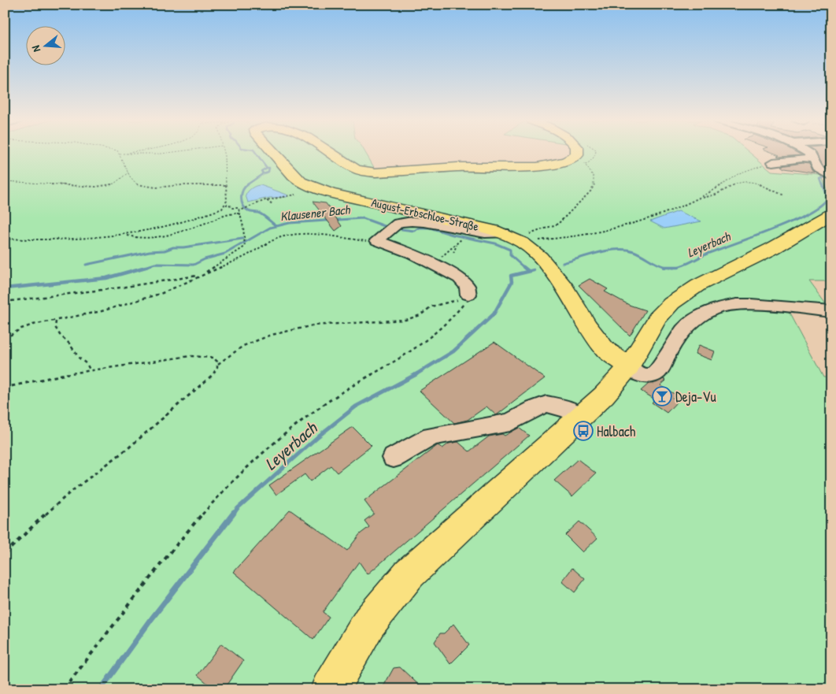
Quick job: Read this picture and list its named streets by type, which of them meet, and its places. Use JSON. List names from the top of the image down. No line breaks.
{"streets":{"main road":["August-Erbschloe-Straße"]},"water":["Klausener Bach","Leyerbach"],"places":{"bar":["Deja-Vu"],"bus stop":["Halbach"]},"north":"left"}
